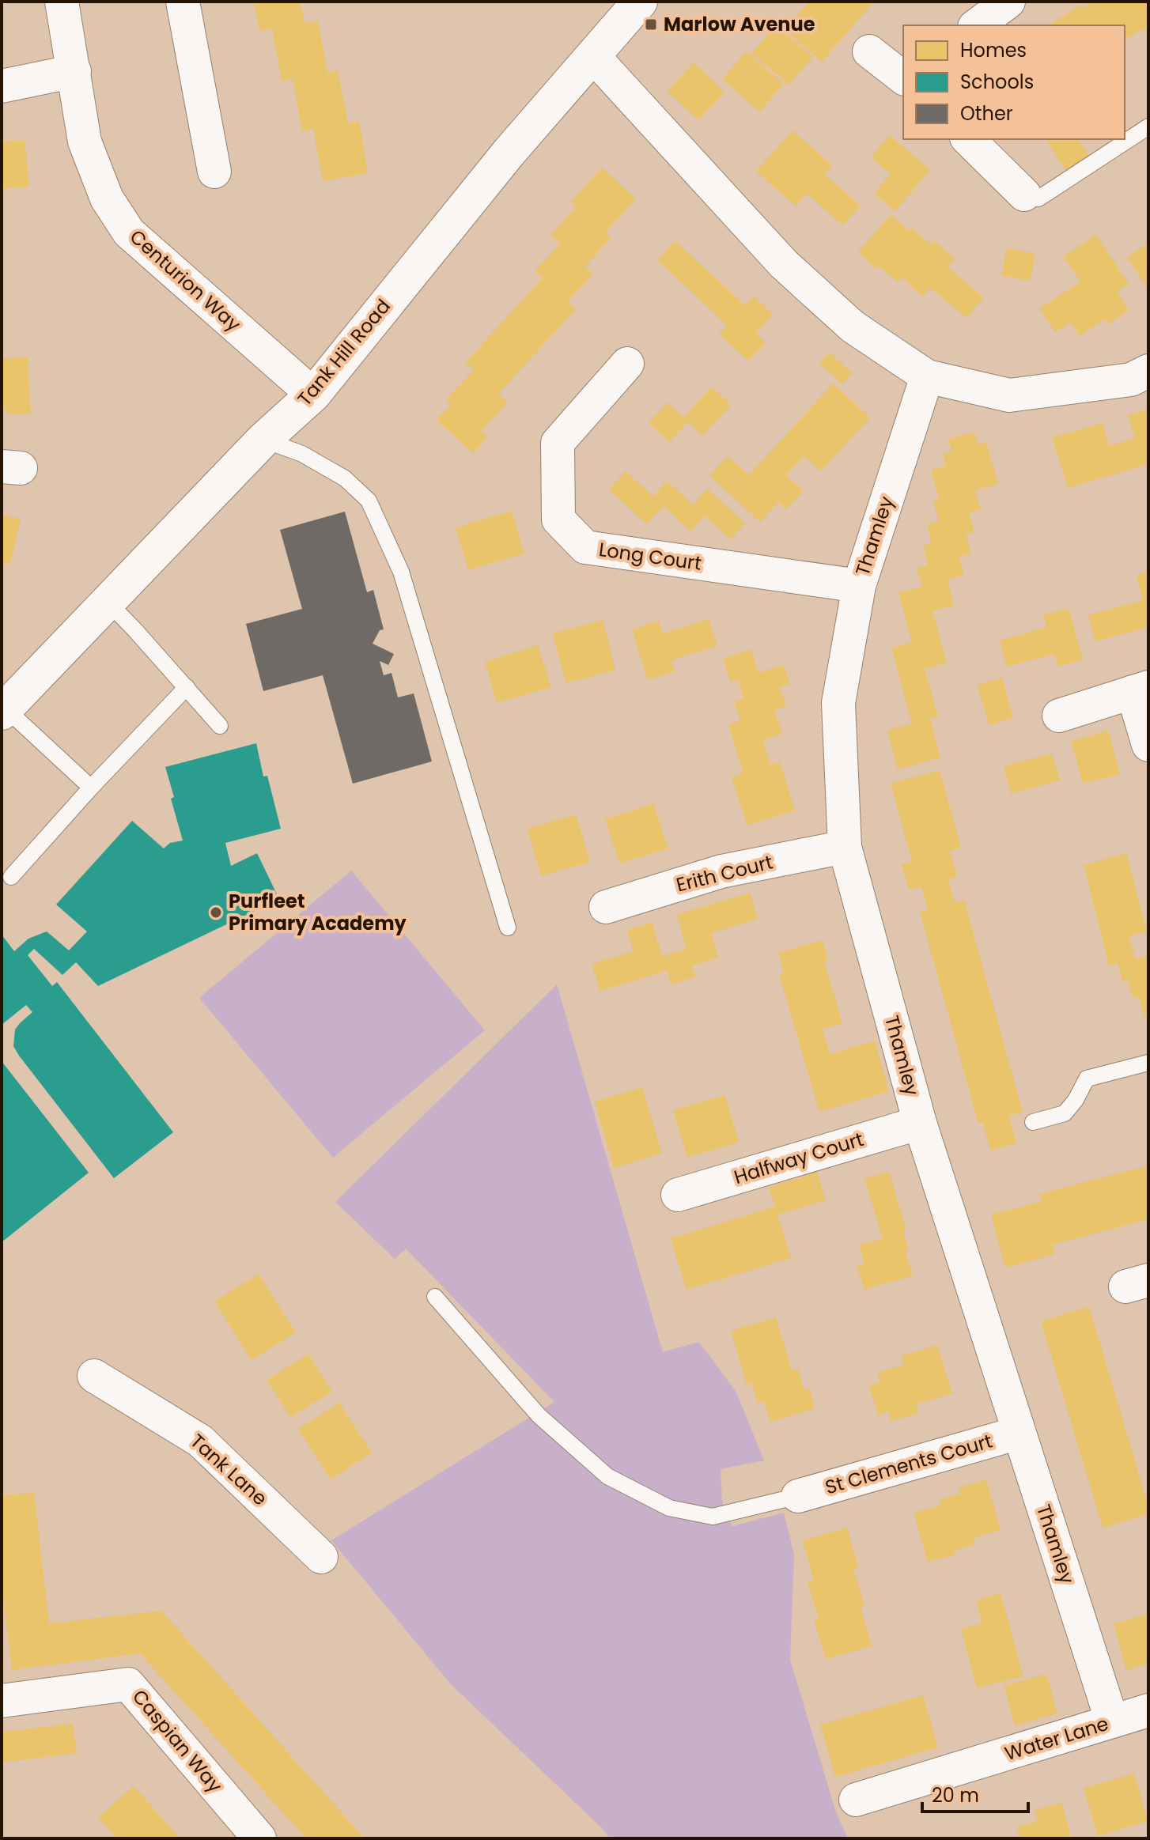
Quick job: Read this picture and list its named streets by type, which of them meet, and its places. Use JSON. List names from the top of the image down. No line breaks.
{"streets":{"street":["Centurion Way","Tank Hill Road","Thamley","Long Court","Erith Court","Halfway Court","St Clements Court","Tank Lane","Water Lane","Caspian Way"]},"crossings":[["Centurion Way","Tank Hill Road"],["Thamley","Long Court"],["Thamley","Erith Court"],["Thamley","Halfway Court"],["Thamley","St Clements Court"],["Thamley","Water Lane"]],"places":{"transit":["Marlow Avenue"],"other":["Purfleet Primary Academy"]},"legend":["Homes","Schools","Other"],"scale_bar":"20 m"}
